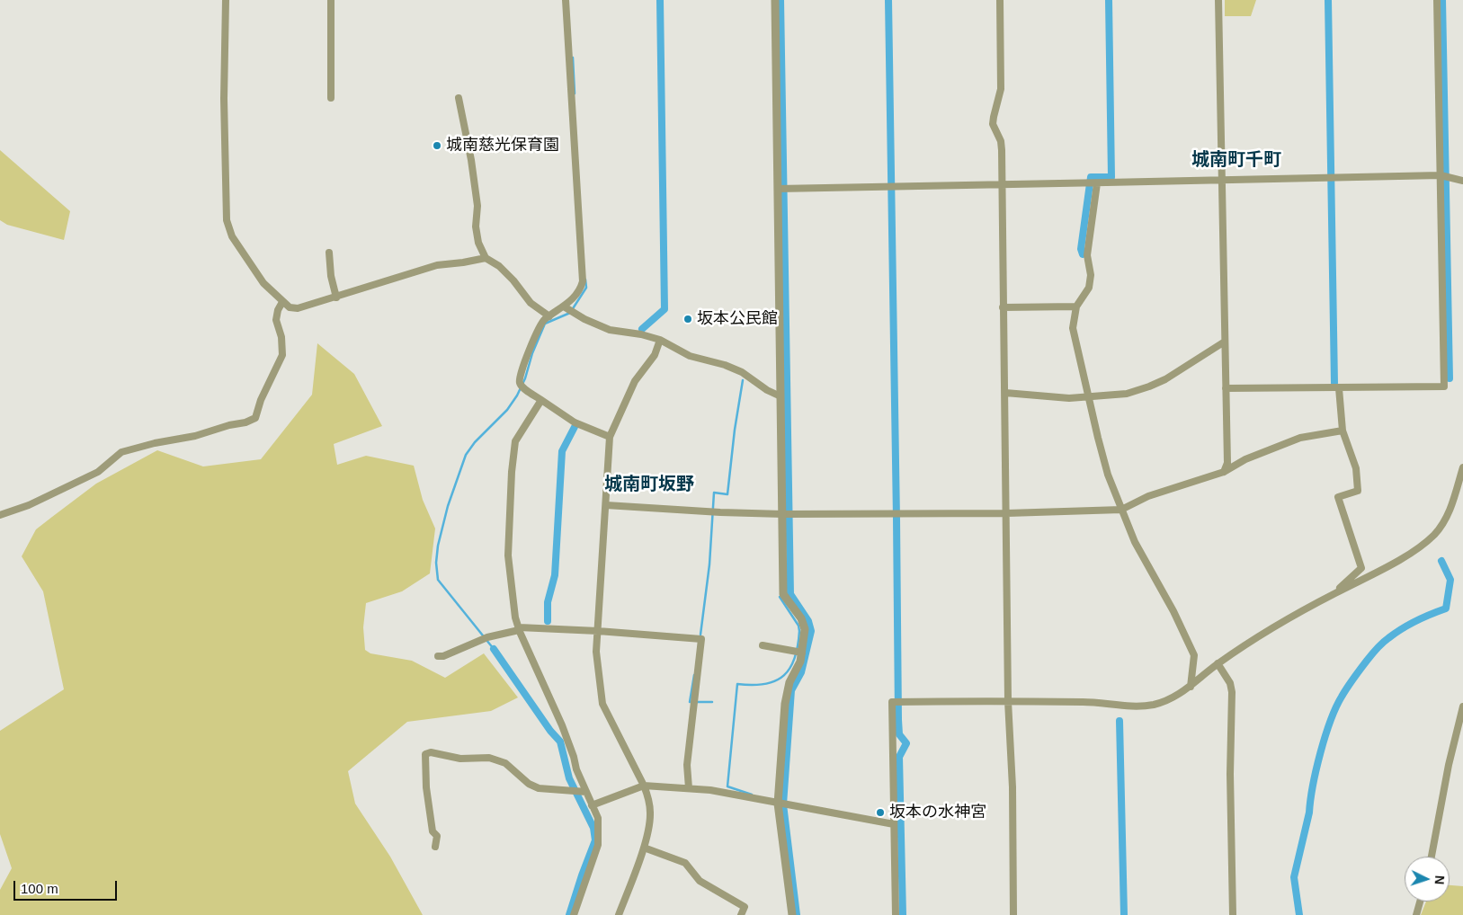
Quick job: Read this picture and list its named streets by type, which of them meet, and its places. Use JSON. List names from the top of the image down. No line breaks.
{"districts":["城南町千町","城南町坂野"],"places":["城南慈光保育園","坂本公民館","坂本の水神宮"],"scale_bar":"100 m","north":"right"}
